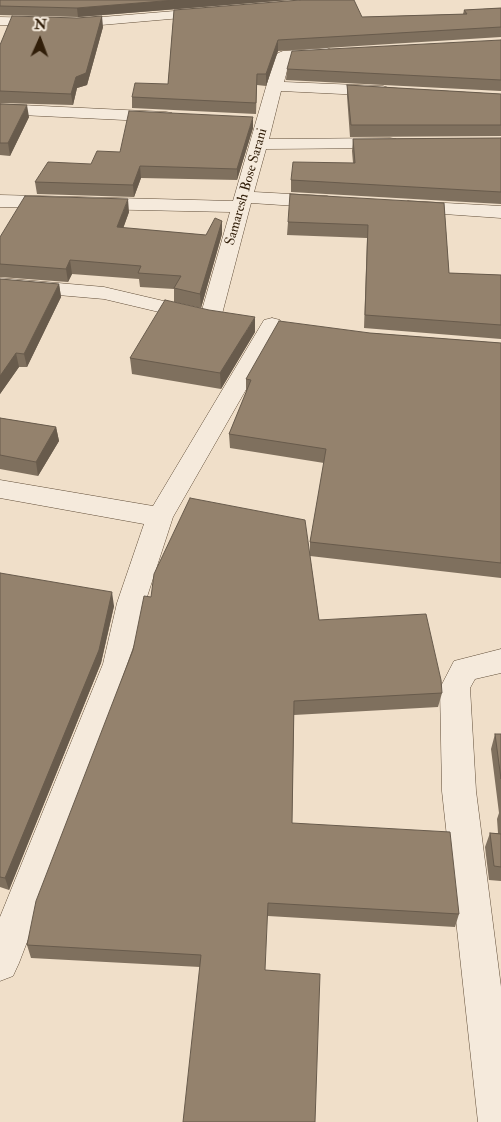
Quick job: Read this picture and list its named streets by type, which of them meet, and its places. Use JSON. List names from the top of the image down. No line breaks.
{"streets":{"street":["Samaresh Bose Sarani"]},"north":"top"}
